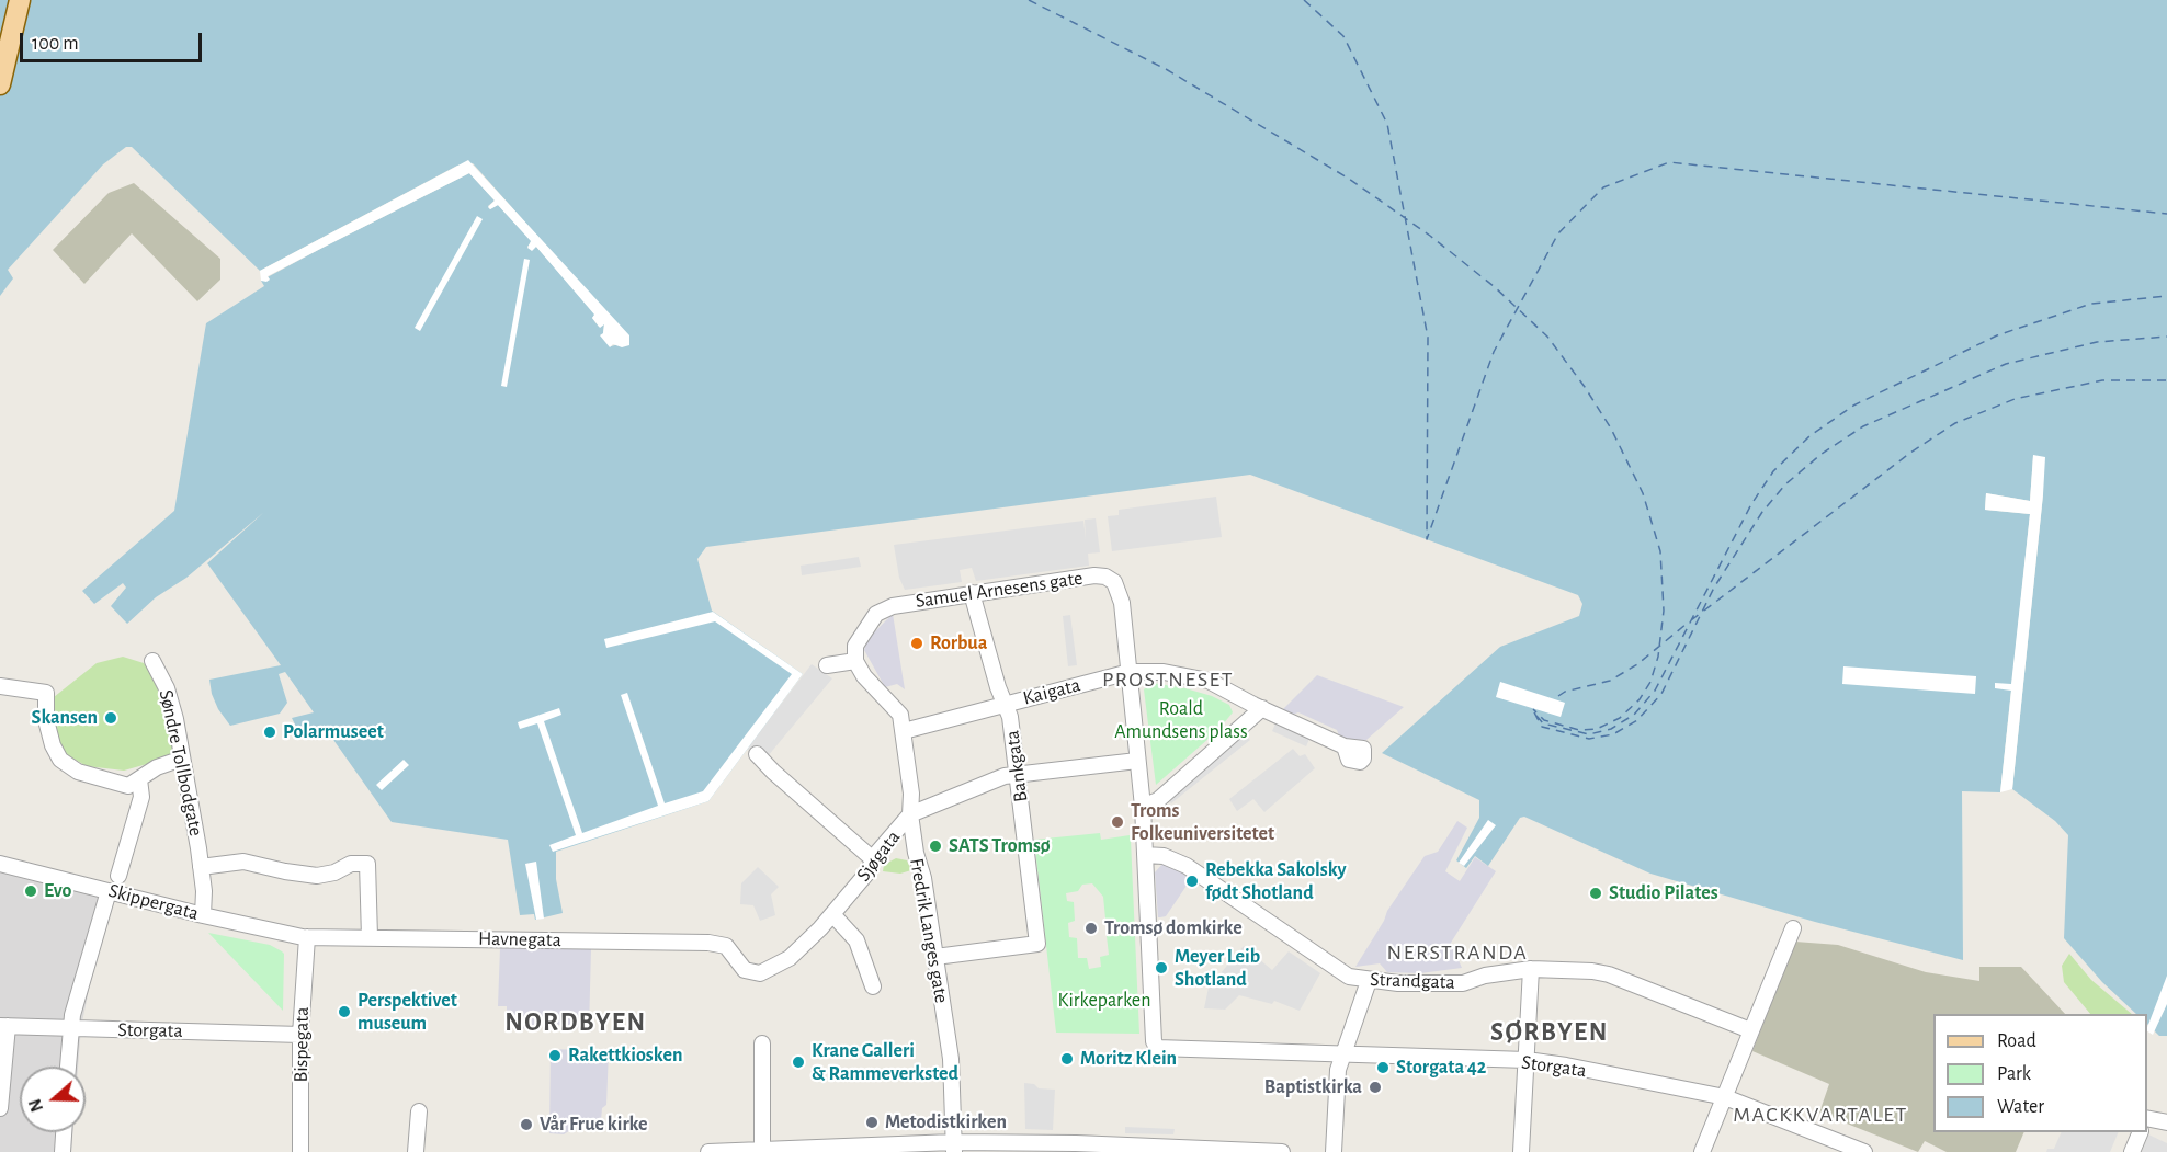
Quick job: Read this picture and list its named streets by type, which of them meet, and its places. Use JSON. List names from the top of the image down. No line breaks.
{"streets":{"street":["Samuel Arnesens gate","Kaigata","Søndre Tollbodgate","Bankgata","Sjøgata","Skippergata","Fredrik Langes gate","Havnegata","Strandgata","Storgata","Bispegata"]},"crossings":[["Samuel Arnesens gate","Kaigata"],["Samuel Arnesens gate","Bankgata"],["Samuel Arnesens gate","Fredrik Langes gate"],["Kaigata","Bankgata"],["Kaigata","Fredrik Langes gate"],["Søndre Tollbodgate","Skippergata"],["Bankgata","Sjøgata"],["Bankgata","Fredrik Langes gate"],["Sjøgata","Fredrik Langes gate"],["Sjøgata","Havnegata"],["Skippergata","Havnegata"],["Skippergata","Bispegata"],["Havnegata","Bispegata"],["Strandgata","Storgata"],["Storgata","Bispegata"]],"districts":["PROSTNESET","NERSTRANDA","NORDBYEN","SØRBYEN","MACKKVARTALET"],"parks":["Roald Amundsens plass","Kirkeparken"],"places":["Rorbua","Skansen","Polarmuseet","Troms Folkeuniversitetet","SATS Tromsø","Rebekka Sakolsky født Shotland","Evo","Studio Pilates","Tromsø domkirke","Meyer Leib Shotland","Perspektivet museum","Rakettkiosken","Moritz Klein","Krane Galleri & Rammeverksted","Storgata 42","Baptistkirka","Metodistkirken","Vår Frue kirke"],"legend":["Road","Park","Water"],"scale_bar":"100 m","north":"left"}
